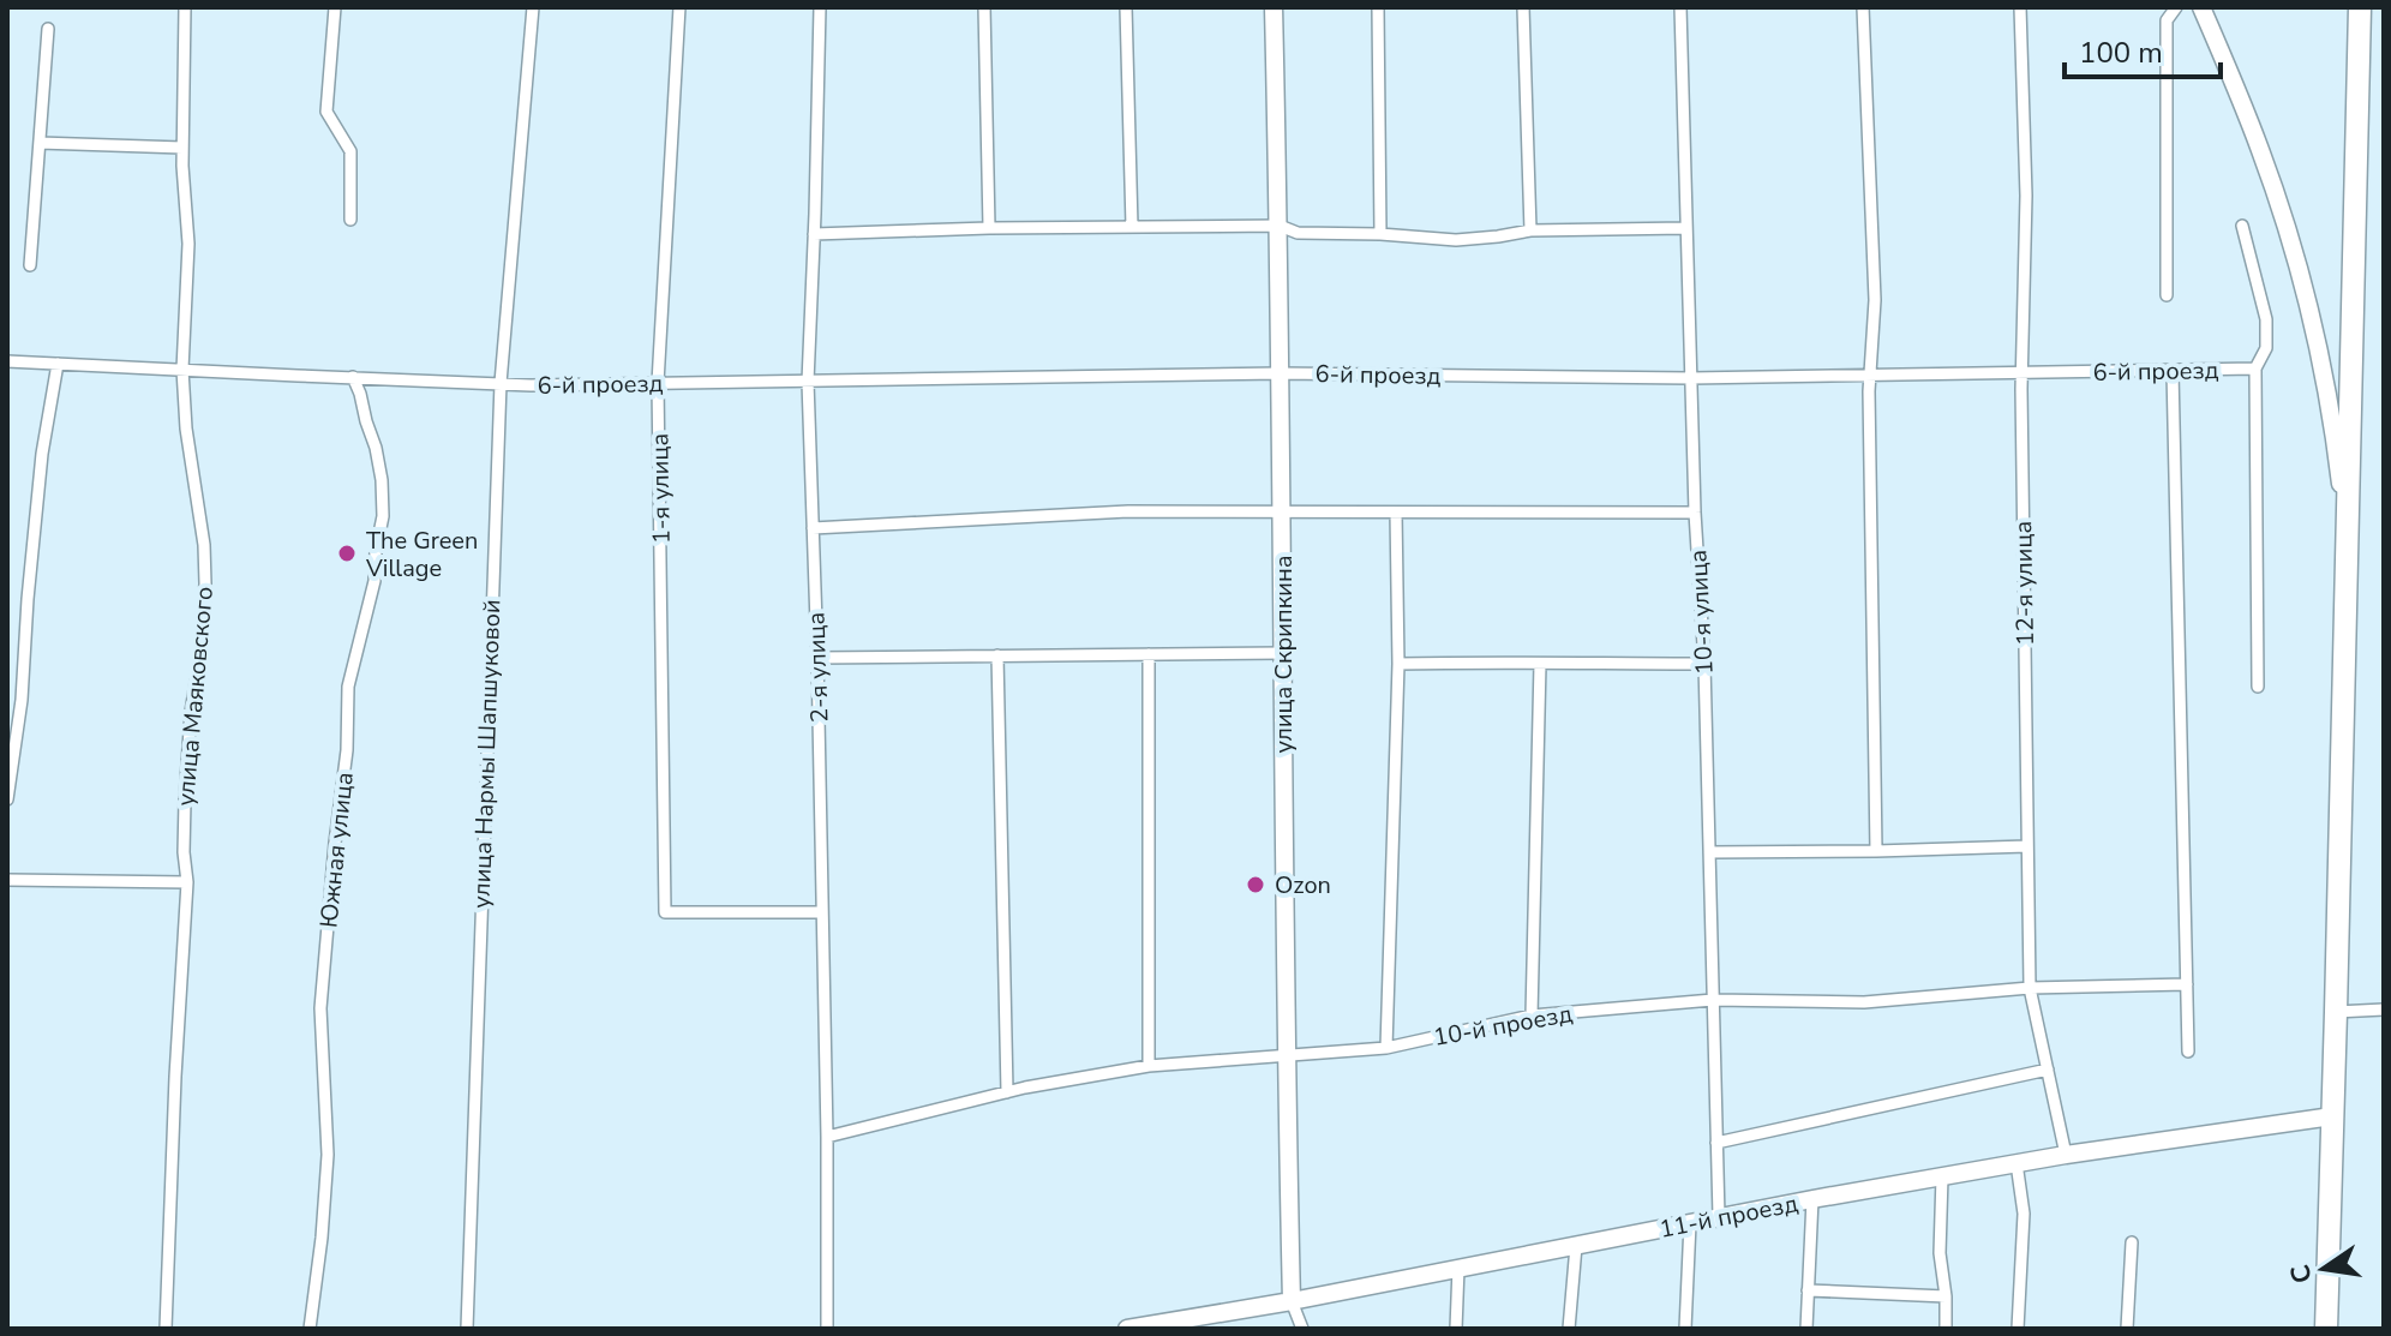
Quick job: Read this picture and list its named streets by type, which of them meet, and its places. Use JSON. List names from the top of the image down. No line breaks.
{"streets":{"street":["6-й проезд","1-я улица","12-я улица","10-я улица","улица Скрипкина","2-я улица","улица Маяковского","улица Нармы Шапшуковой","Южная улица","10-й проезд","11-й проезд"]},"crossings":[["6-й проезд","1-я улица"],["6-й проезд","12-я улица"],["6-й проезд","10-я улица"],["6-й проезд","улица Скрипкина"],["6-й проезд","2-я улица"],["6-й проезд","улица Маяковского"],["6-й проезд","улица Нармы Шапшуковой"],["6-й проезд","Южная улица"],["1-я улица","2-я улица"],["12-я улица","10-й проезд"],["12-я улица","11-й проезд"],["10-я улица","10-й проезд"],["10-я улица","11-й проезд"],["улица Скрипкина","10-й проезд"],["улица Скрипкина","11-й проезд"],["2-я улица","10-й проезд"]],"places":["The Green Village","Ozon"],"scale_bar":"100 m","north":"left"}
